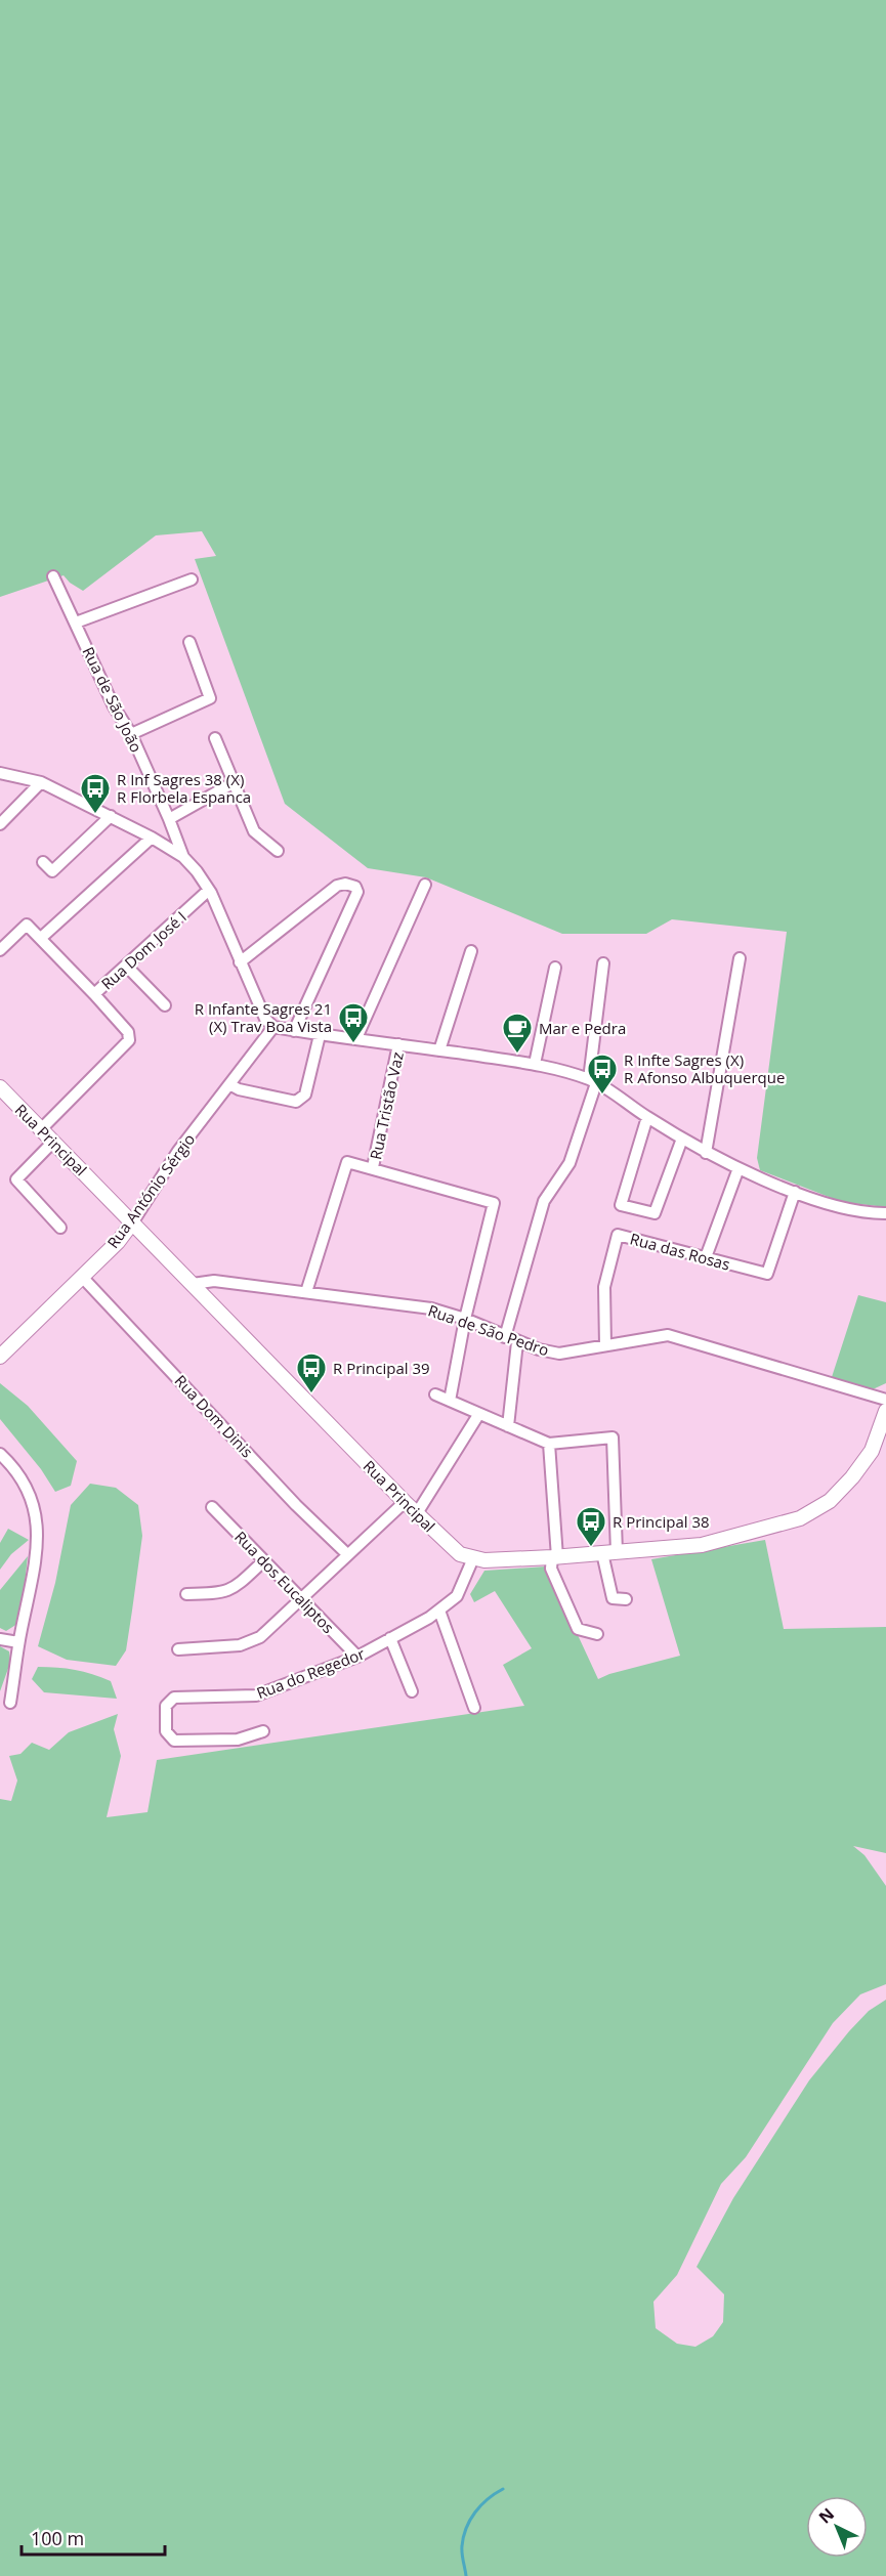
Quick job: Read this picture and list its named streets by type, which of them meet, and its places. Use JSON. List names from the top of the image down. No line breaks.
{"streets":{"street":["Rua de São João","Rua Dom José I","Rua Tristão Vaz","Rua Principal","Rua António Sérgio","Rua das Rosas","Rua de São Pedro","Rua Dom Dinis","Rua dos Eucaliptos","Rua do Regedor"]},"crossings":[["Rua Principal","Rua António Sérgio"],["Rua Principal","Rua de São Pedro"],["Rua Principal","Rua do Regedor"],["Rua António Sérgio","Rua Dom Dinis"],["Rua das Rosas","Rua de São Pedro"],["Rua dos Eucaliptos","Rua do Regedor"]],"places":{"bus stop":["R Inf Sagres 38 (X) R Florbela Espanca","R Infante Sagres 21 (X) Trav Boa Vista","R Infte Sagres (X) R Afonso Albuquerque","R Principal 39","R Principal 38"],"cafe":["Mar e Pedra"]},"scale_bar":"100 m","north":"top left"}
